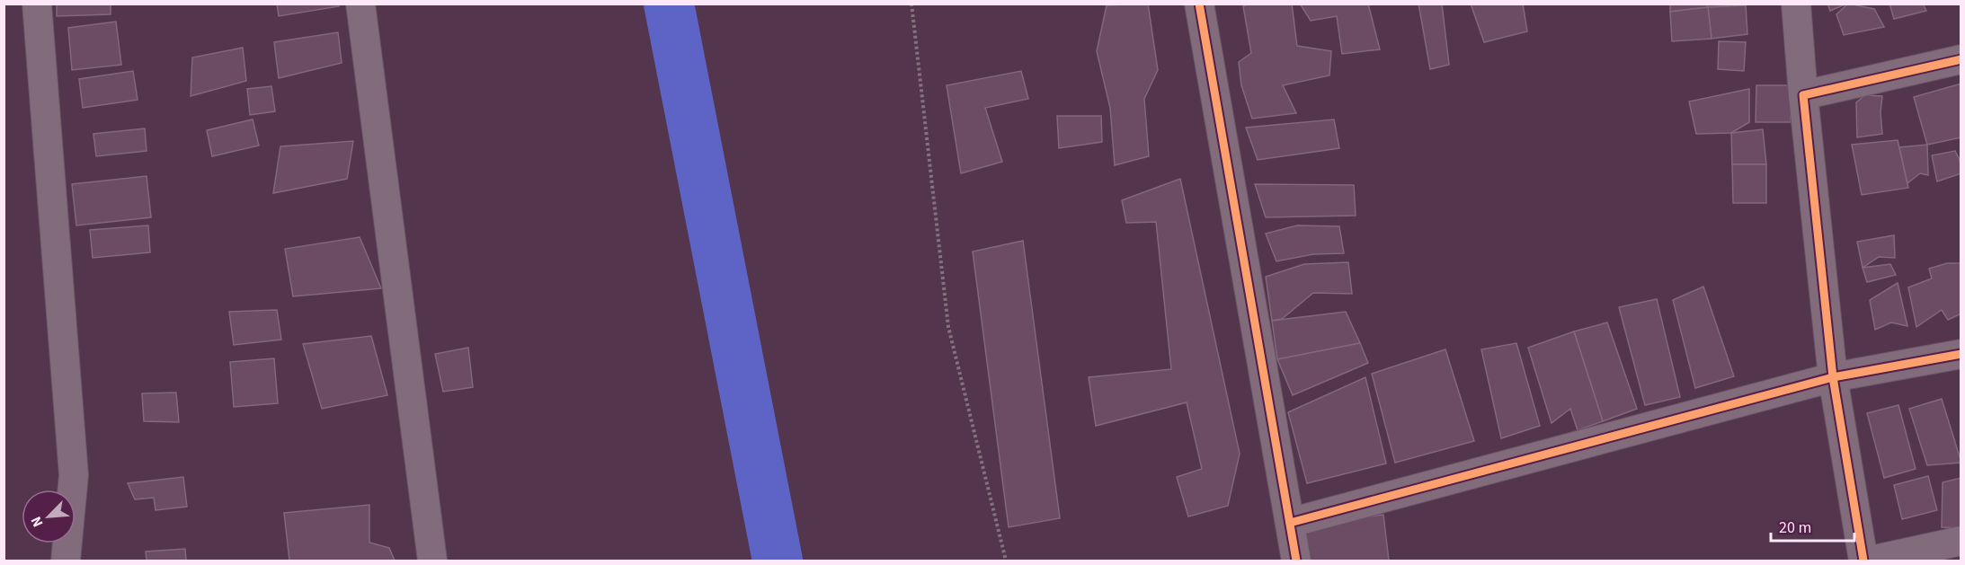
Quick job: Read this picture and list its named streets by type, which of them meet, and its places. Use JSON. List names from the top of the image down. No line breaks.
{"scale_bar":"20 m","north":"bottom left"}
